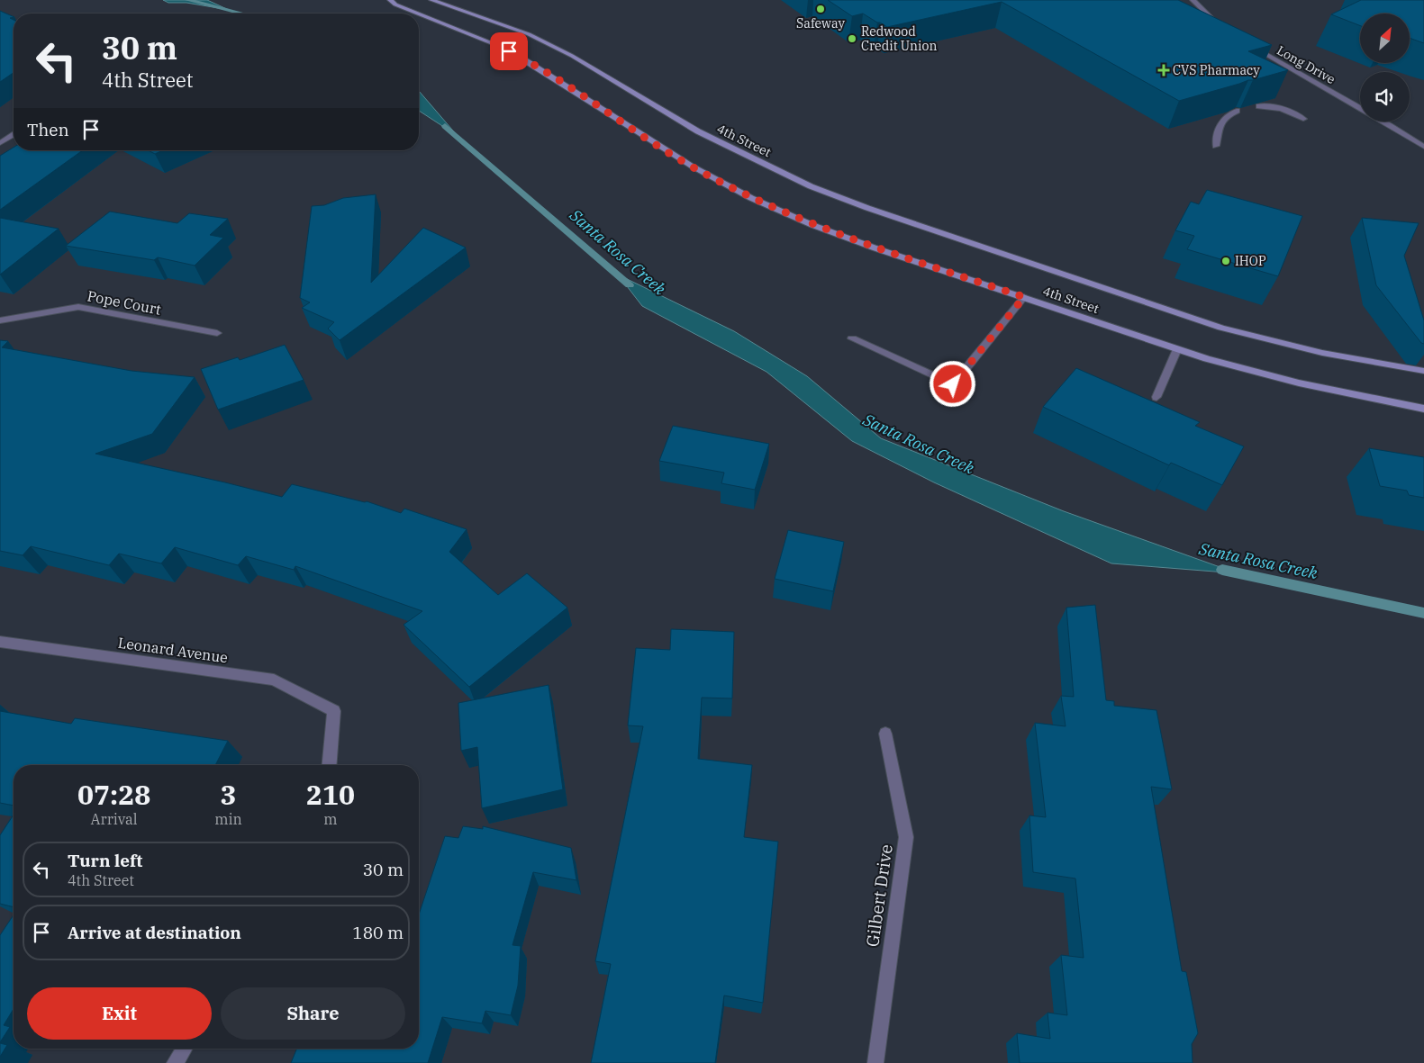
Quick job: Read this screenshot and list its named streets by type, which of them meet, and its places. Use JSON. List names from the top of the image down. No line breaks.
{"streets":{"main road":["4th Street"],"street":["Long Drive","Pope Court","Leonard Avenue","Gilbert Drive"]},"water":["Santa Rosa Creek"],"places":{"other":["Safeway","Redwood Credit Union","IHOP"],"health":["CVS Pharmacy"]},"north":"top right","page":{"turn":["30 m","4th Street"],"then":"Then","eta":["07:28","Arrival","3","min","210","m"],"list":[{"name":"Turn left","note":"4th Street","value":"30 m"},{"name":"Arrive at destination","value":"180 m"}],"buttons":["Exit","Share"]}}
